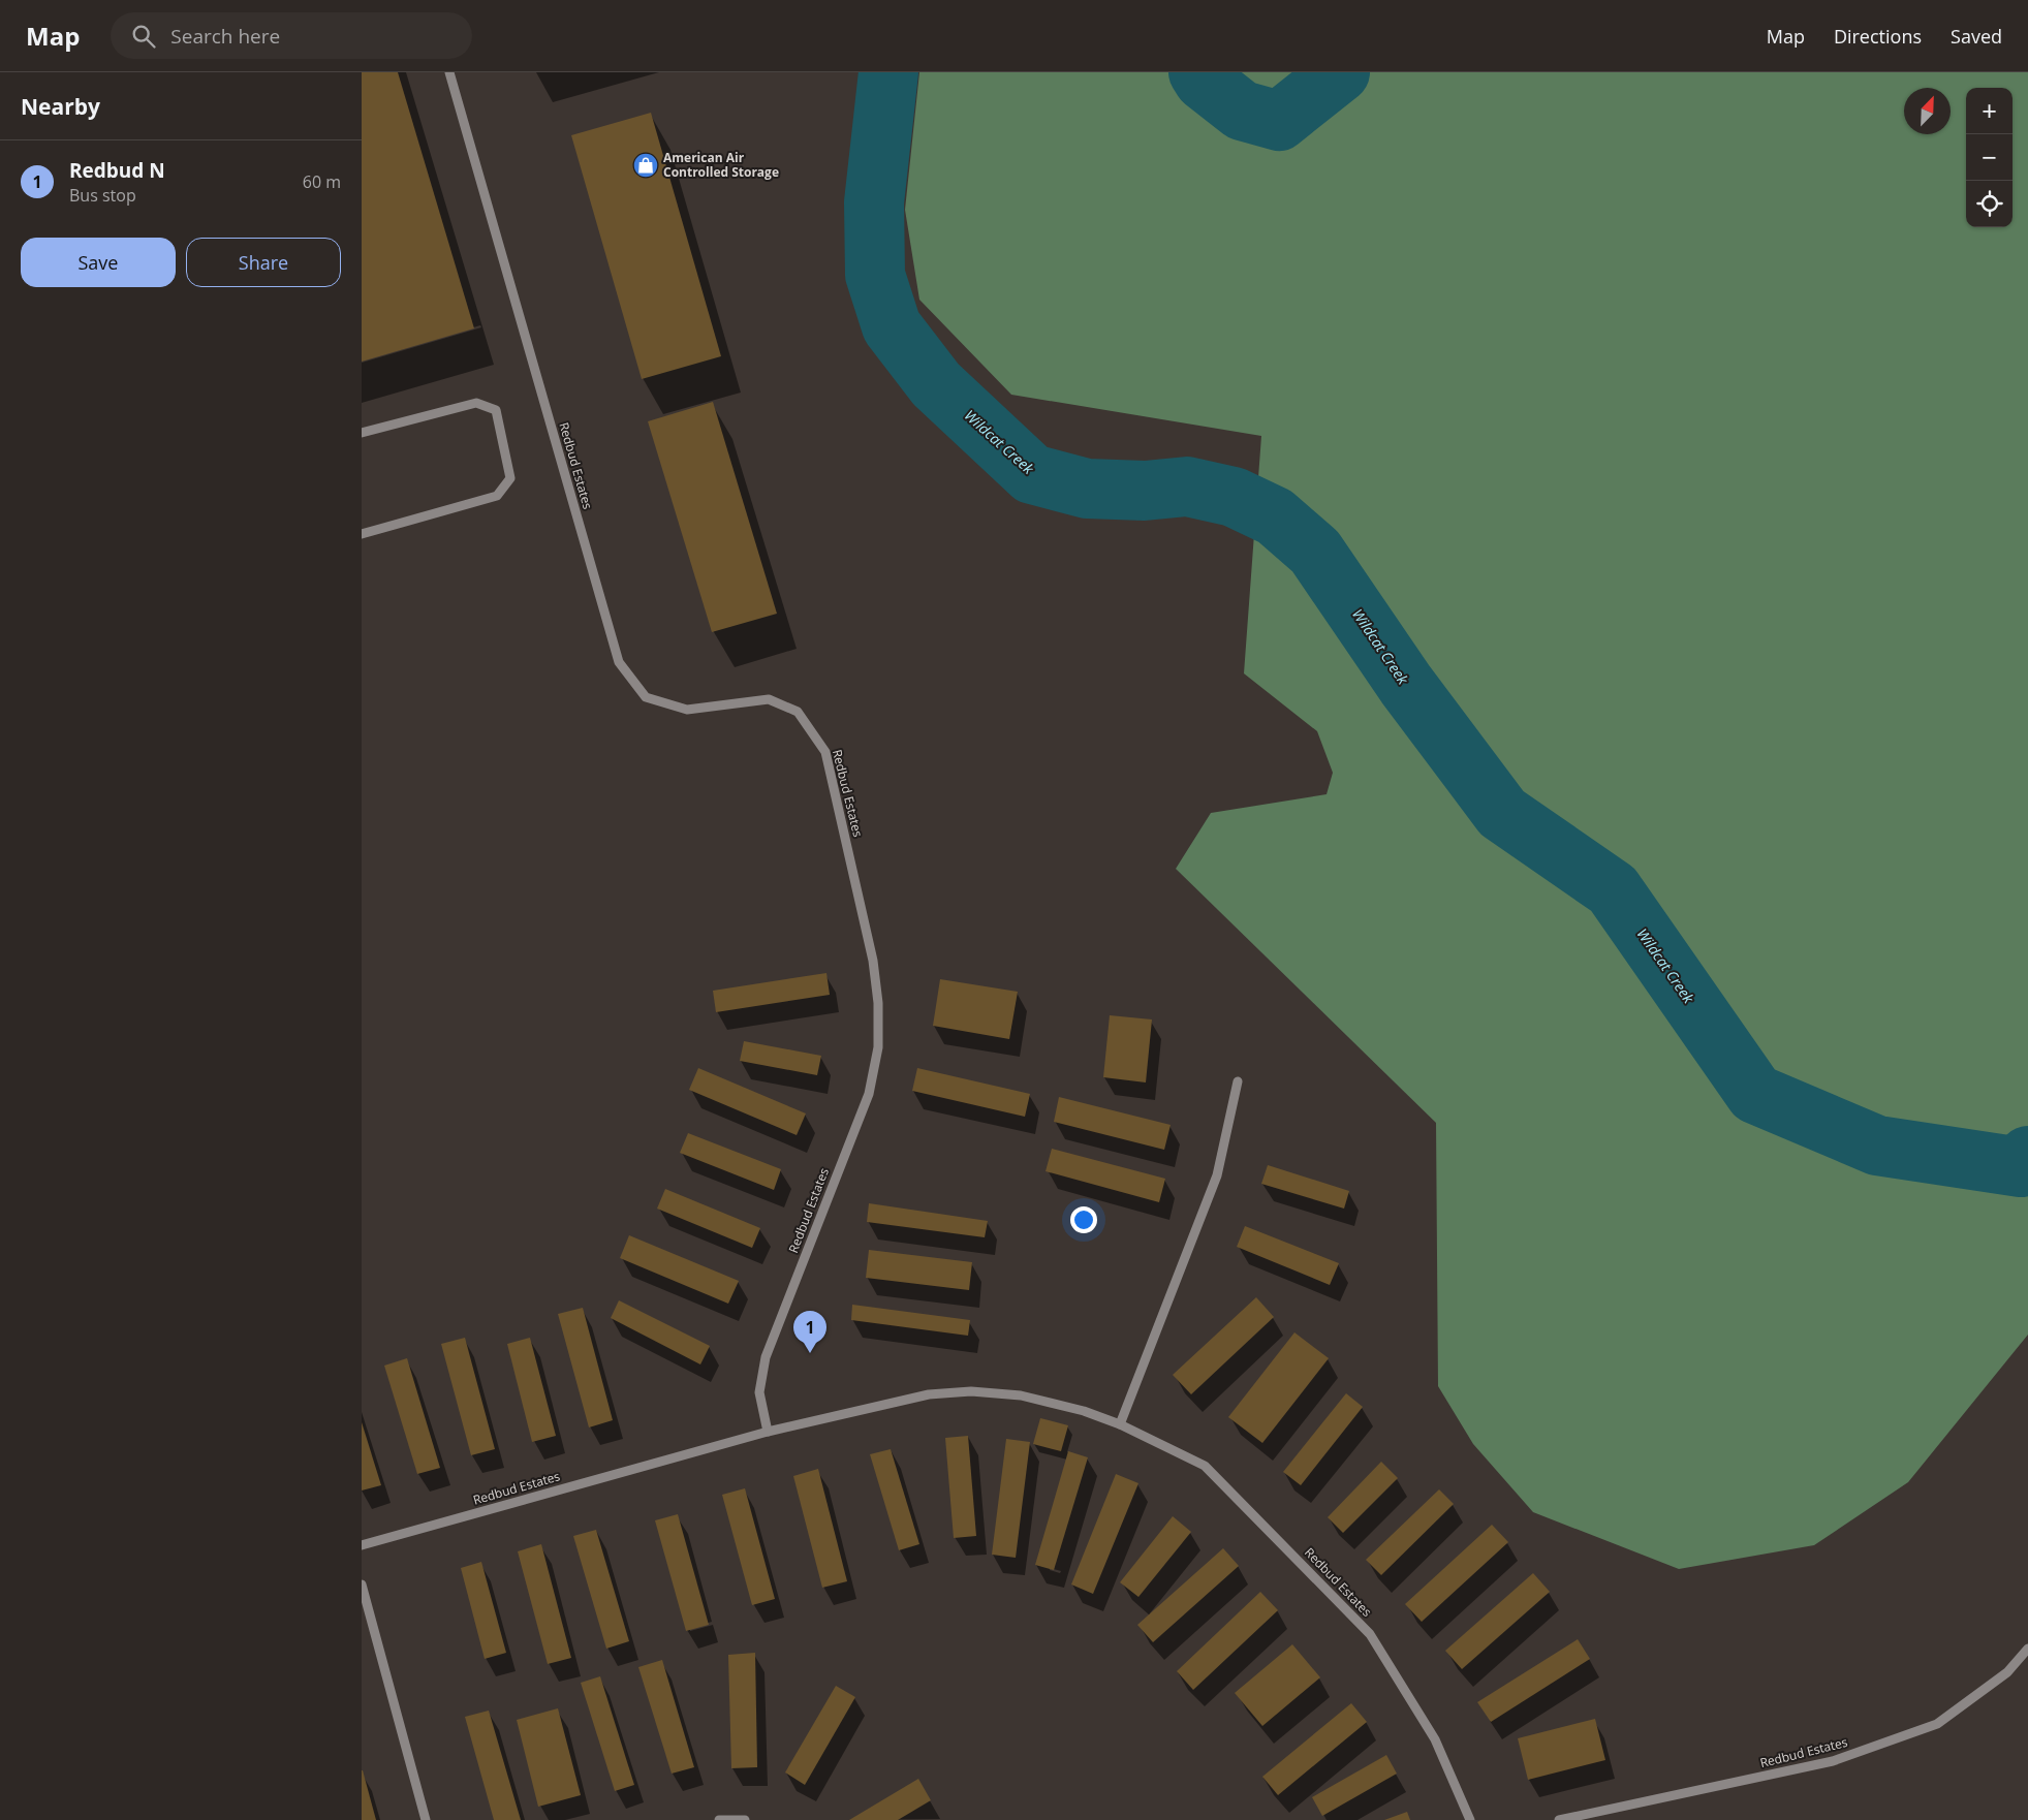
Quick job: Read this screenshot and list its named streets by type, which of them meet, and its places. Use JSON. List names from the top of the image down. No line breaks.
{"streets":{"street":["Redbud Estates"]},"water":["Wildcat Creek"],"places":{"shop":["American Air Controlled Storage"]},"north":"top right","page":{"header":"Map","search":"Search here","nav":["Map","Directions","Saved"],"heading":"Nearby","map_buttons":["+","−"],"list":[{"mark":"1","name":"Redbud N","note":"Bus stop","value":"60 m"}],"buttons":["Save","Share"],"pins":"1"}}
